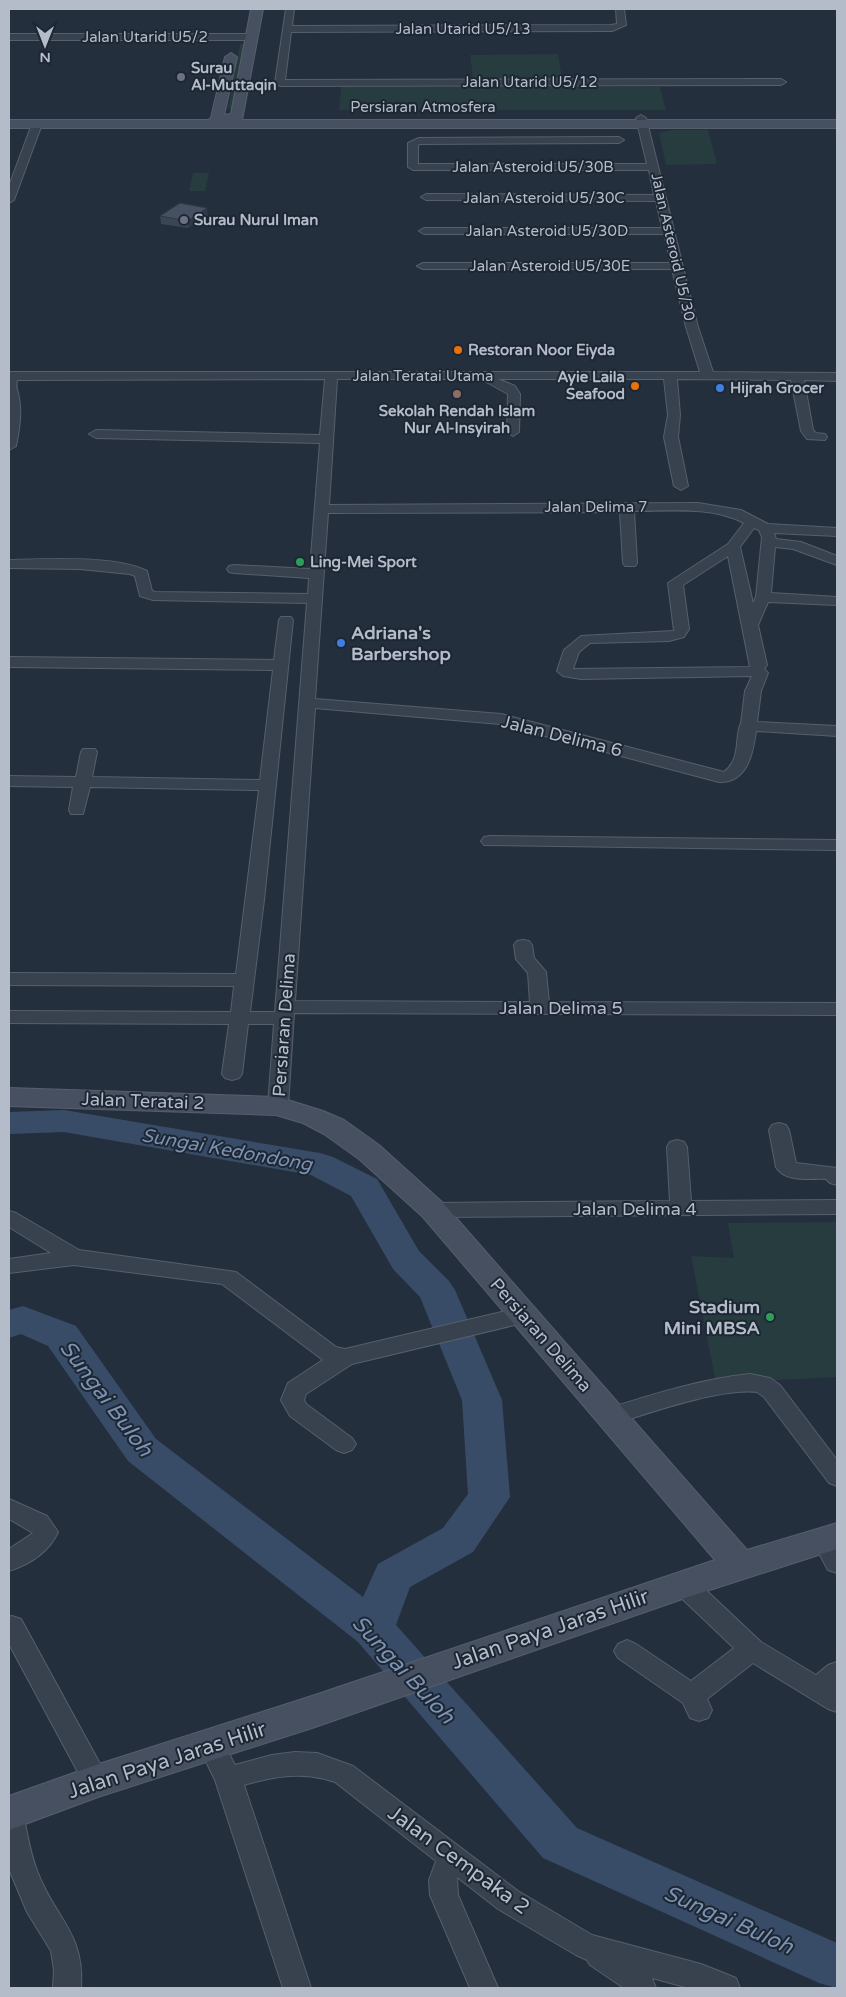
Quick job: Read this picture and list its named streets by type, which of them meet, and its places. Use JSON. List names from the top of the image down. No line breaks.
{"streets":{"street":["Jalan Utarid U5/13","Jalan Utarid U5/2","Jalan Utarid U5/12","Persiaran Atmosfera","Jalan Asteroid U5/30B","Jalan Asteroid U5/30C","Jalan Asteroid U5/30D","Jalan Asteroid U5/30","Jalan Asteroid U5/30E","Jalan Teratai Utama","Jalan Delima 7","Jalan Delima 6","Jalan Delima 5","Persiaran Delima","Jalan Teratai 2","Jalan Delima 4","Jalan Paya Jaras Hilir","Jalan Cempaka 2"]},"crossings":[["Jalan Utarid U5/13","Jalan Utarid U5/12"],["Persiaran Atmosfera","Jalan Asteroid U5/30"],["Jalan Asteroid U5/30B","Jalan Asteroid U5/30"],["Jalan Asteroid U5/30C","Jalan Asteroid U5/30"],["Jalan Asteroid U5/30D","Jalan Asteroid U5/30"],["Jalan Asteroid U5/30","Jalan Asteroid U5/30E"],["Jalan Asteroid U5/30","Jalan Teratai Utama"],["Jalan Teratai Utama","Persiaran Delima"],["Jalan Delima 7","Persiaran Delima"],["Jalan Delima 6","Persiaran Delima"],["Jalan Delima 5","Persiaran Delima"],["Persiaran Delima","Jalan Teratai 2"],["Persiaran Delima","Jalan Delima 4"],["Persiaran Delima","Jalan Paya Jaras Hilir"]],"water":["Sungai Kedondong","Sungai Buloh"],"places":["Surau Al-Muttaqin","Surau Nurul Iman","Restoran Noor Eiyda","Ayie Laila Seafood","Hijrah Grocer","Sekolah Rendah Islam Nur Al-Insyirah","Ling-Mei Sport","Adriana's Barbershop","Stadium Mini MBSA"],"north":"bottom"}
